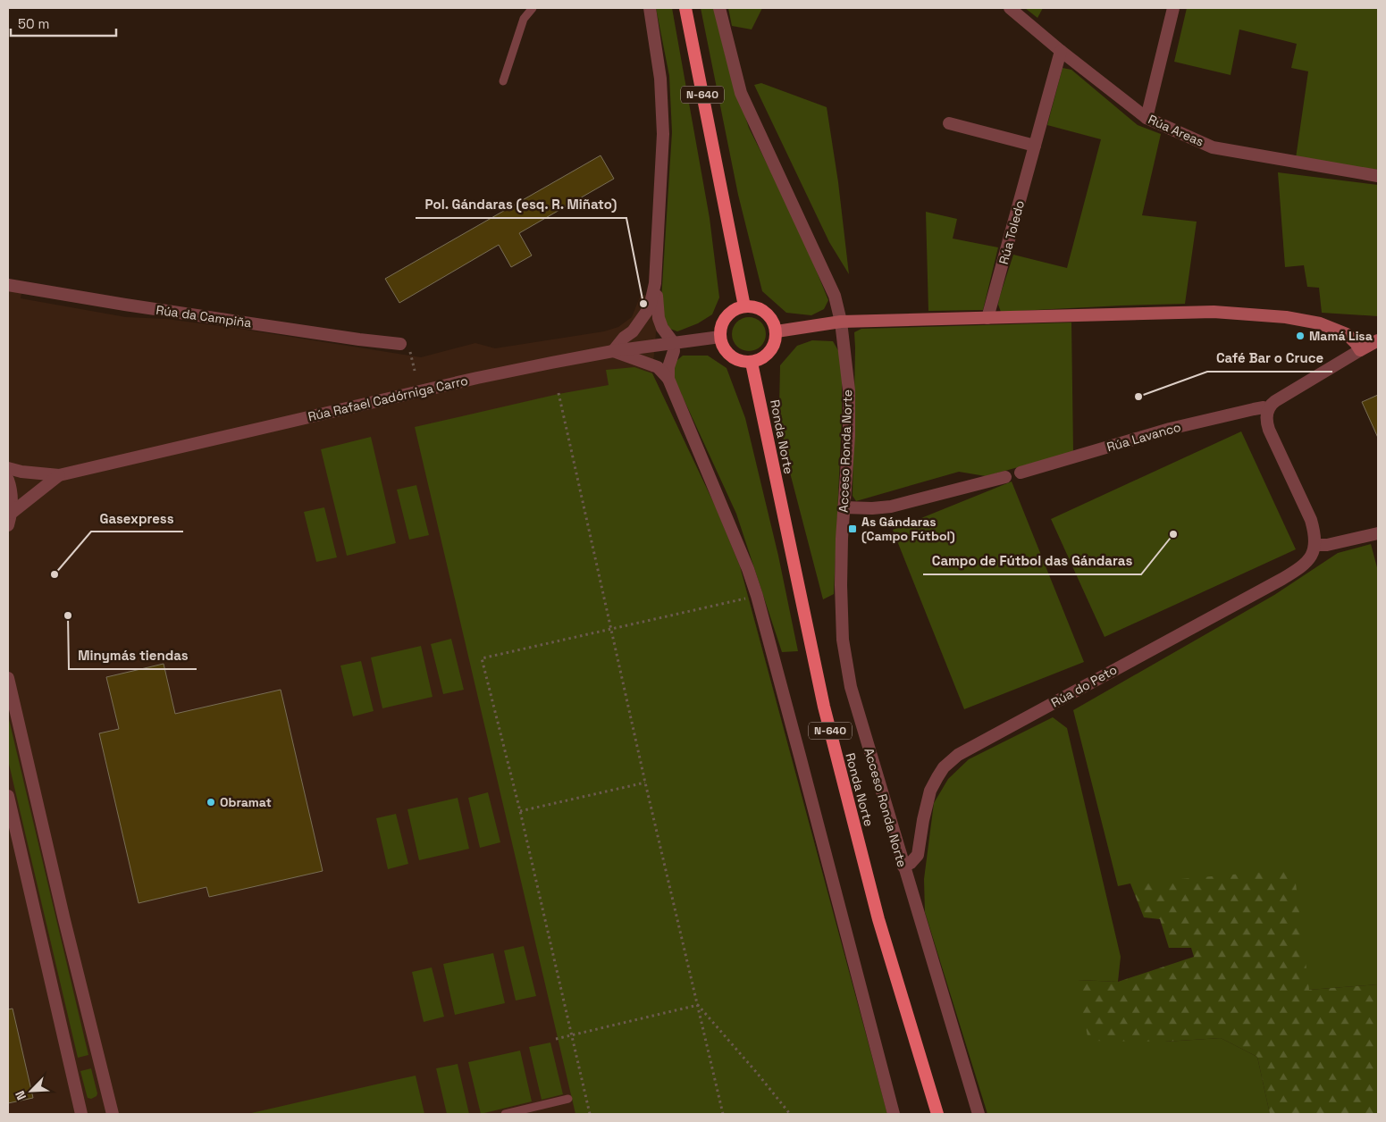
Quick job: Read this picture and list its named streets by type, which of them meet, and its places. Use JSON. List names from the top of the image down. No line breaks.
{"streets":{"highway":["N-640","Ronda Norte"],"street":["Rúa Areas","Rúa Toledo","Rúa da Campiña","Rúa Rafael Cadórniga Carro","Rúa Lavanco","Acceso Ronda Norte","Rúa do Peto"]},"crossings":[["N-640","Rúa Rafael Cadórniga Carro"],["N-640","Ronda Norte"],["Rúa Areas","Rúa Toledo"],["Rúa Rafael Cadórniga Carro","Ronda Norte"],["Acceso Ronda Norte","Rúa do Peto"]],"places":{"other":["Pol. Gándaras (esq. R. Miñato)","Mamá Lisa","Café Bar o Cruce","Campo de Fútbol das Gándaras","Gasexpress","Minymás tiendas","Obramat"],"transit":["As Gándaras (Campo Fútbol)"]},"scale_bar":"50 m","north":"bottom left"}
